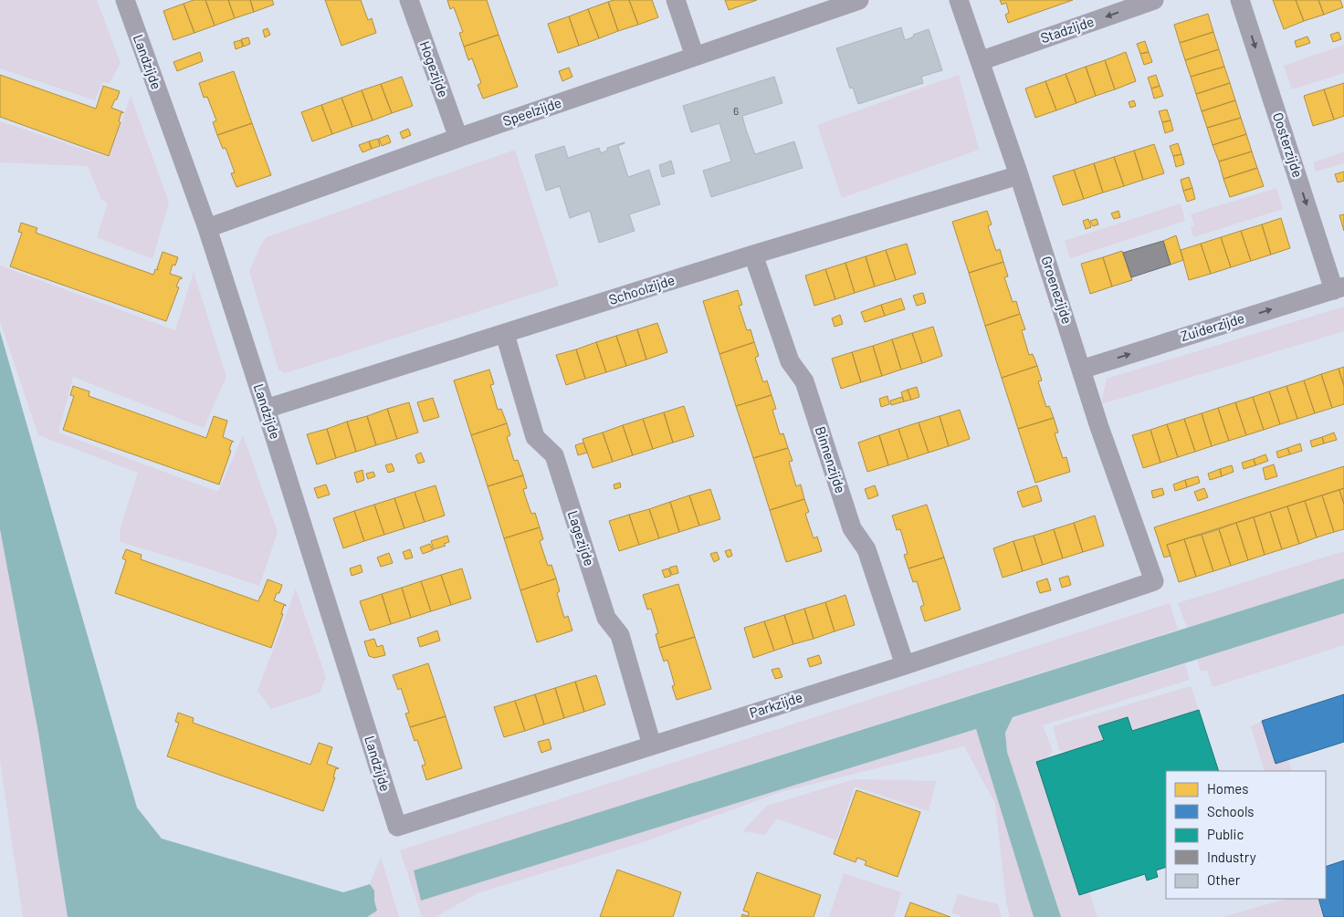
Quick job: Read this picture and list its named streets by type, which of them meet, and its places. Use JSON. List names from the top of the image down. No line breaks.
{"streets":{"street":["Stadzijde","Landzijde","Hogezijde","Speelzijde","Oosterzijde","Schoolzijde","Groenezijde","Zuiderzijde","Binnenzijde","Lagezijde","Parkzijde"]},"crossings":[["Stadzijde","Groenezijde"],["Landzijde","Speelzijde"],["Landzijde","Schoolzijde"],["Landzijde","Parkzijde"],["Hogezijde","Speelzijde"],["Oosterzijde","Zuiderzijde"],["Schoolzijde","Groenezijde"],["Schoolzijde","Binnenzijde"],["Schoolzijde","Lagezijde"],["Groenezijde","Zuiderzijde"],["Groenezijde","Parkzijde"],["Binnenzijde","Parkzijde"],["Lagezijde","Parkzijde"]],"one_way":["Stadzijde","Oosterzijde","Zuiderzijde"],"house_numbers":["6"],"legend":["Homes","Schools","Public","Industry","Other"]}
